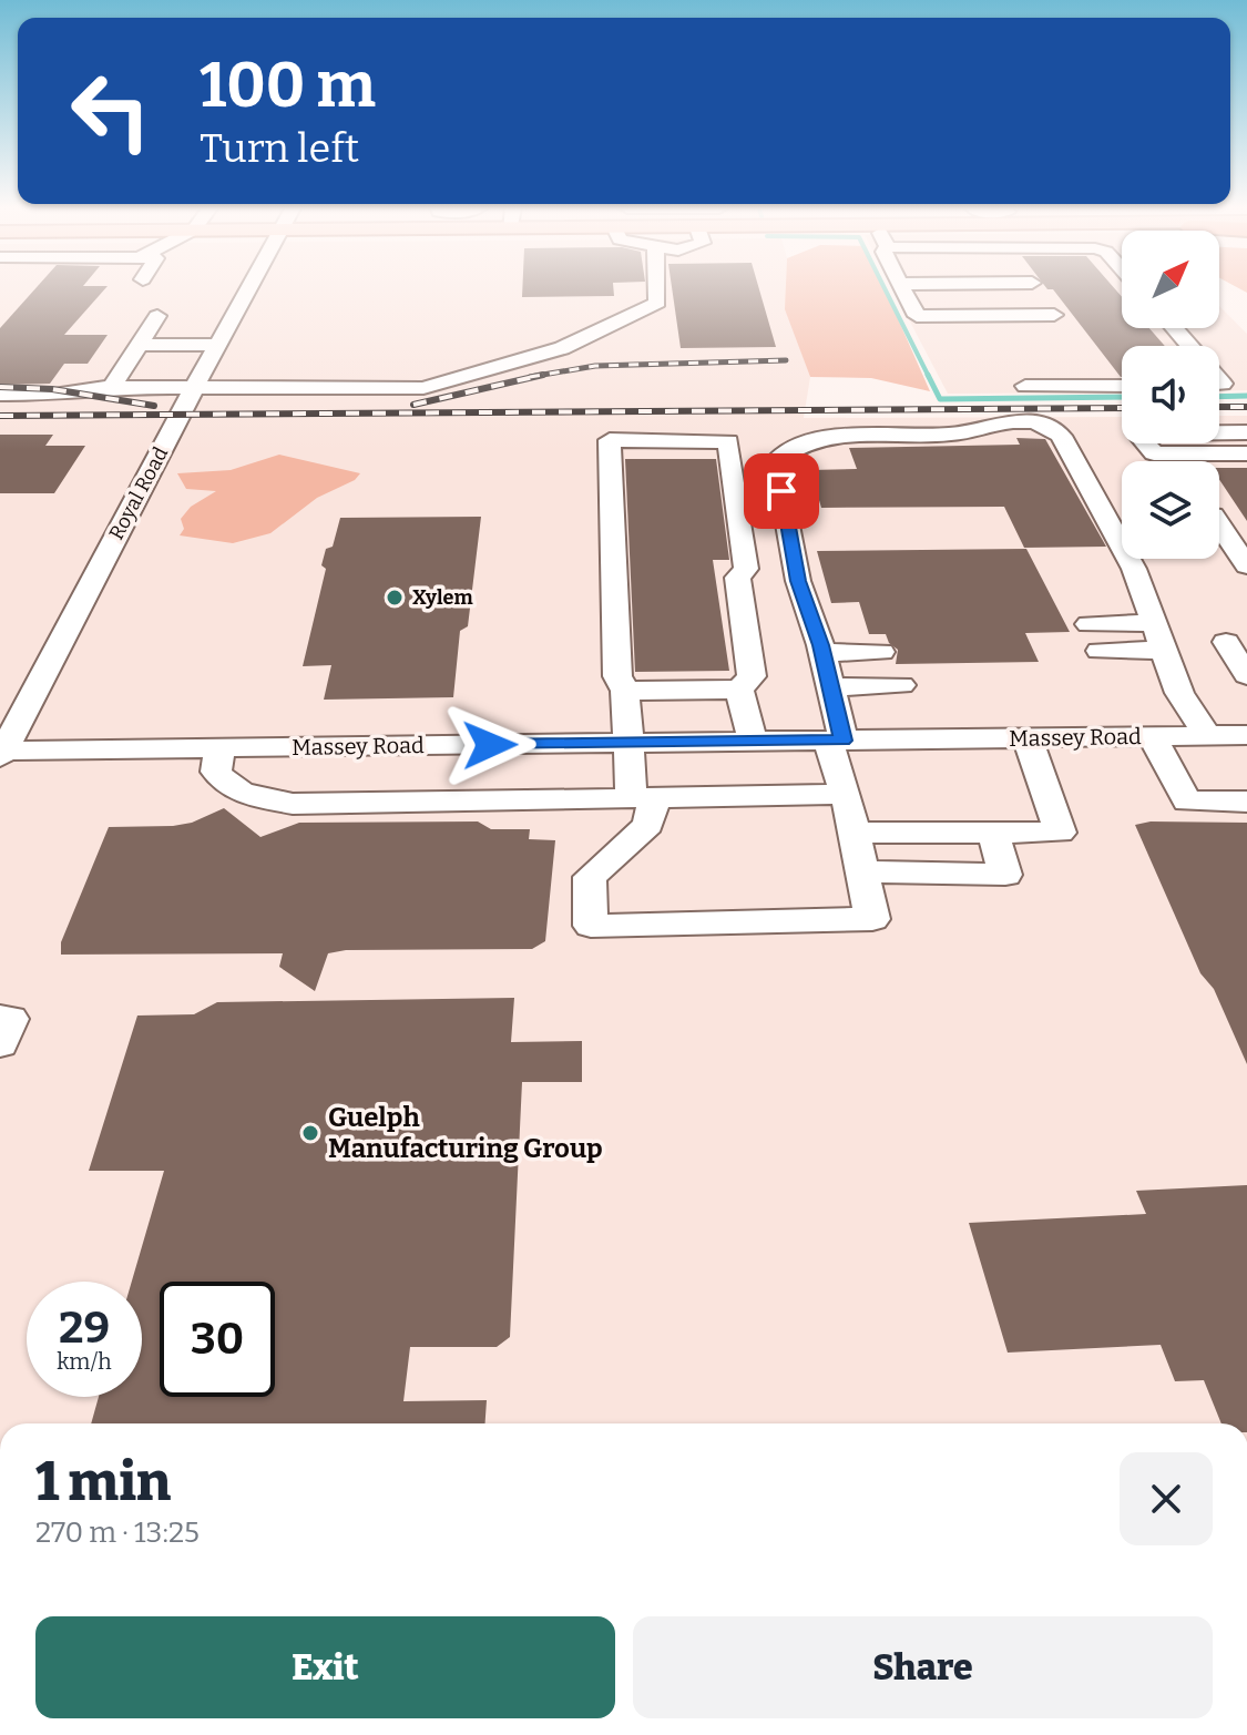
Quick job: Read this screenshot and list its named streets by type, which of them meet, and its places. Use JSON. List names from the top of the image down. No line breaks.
{"streets":{"street":["Royal Road","Massey Road"]},"crossings":[["Royal Road","Massey Road"]],"places":["Xylem","Guelph Manufacturing Group"],"north":"top right","page":{"turn":["100 m","Turn left"],"speed":"29 km/h","limit":"30","heading":["1 min","270 m · 13:25"],"buttons":["Exit","Share"]}}
